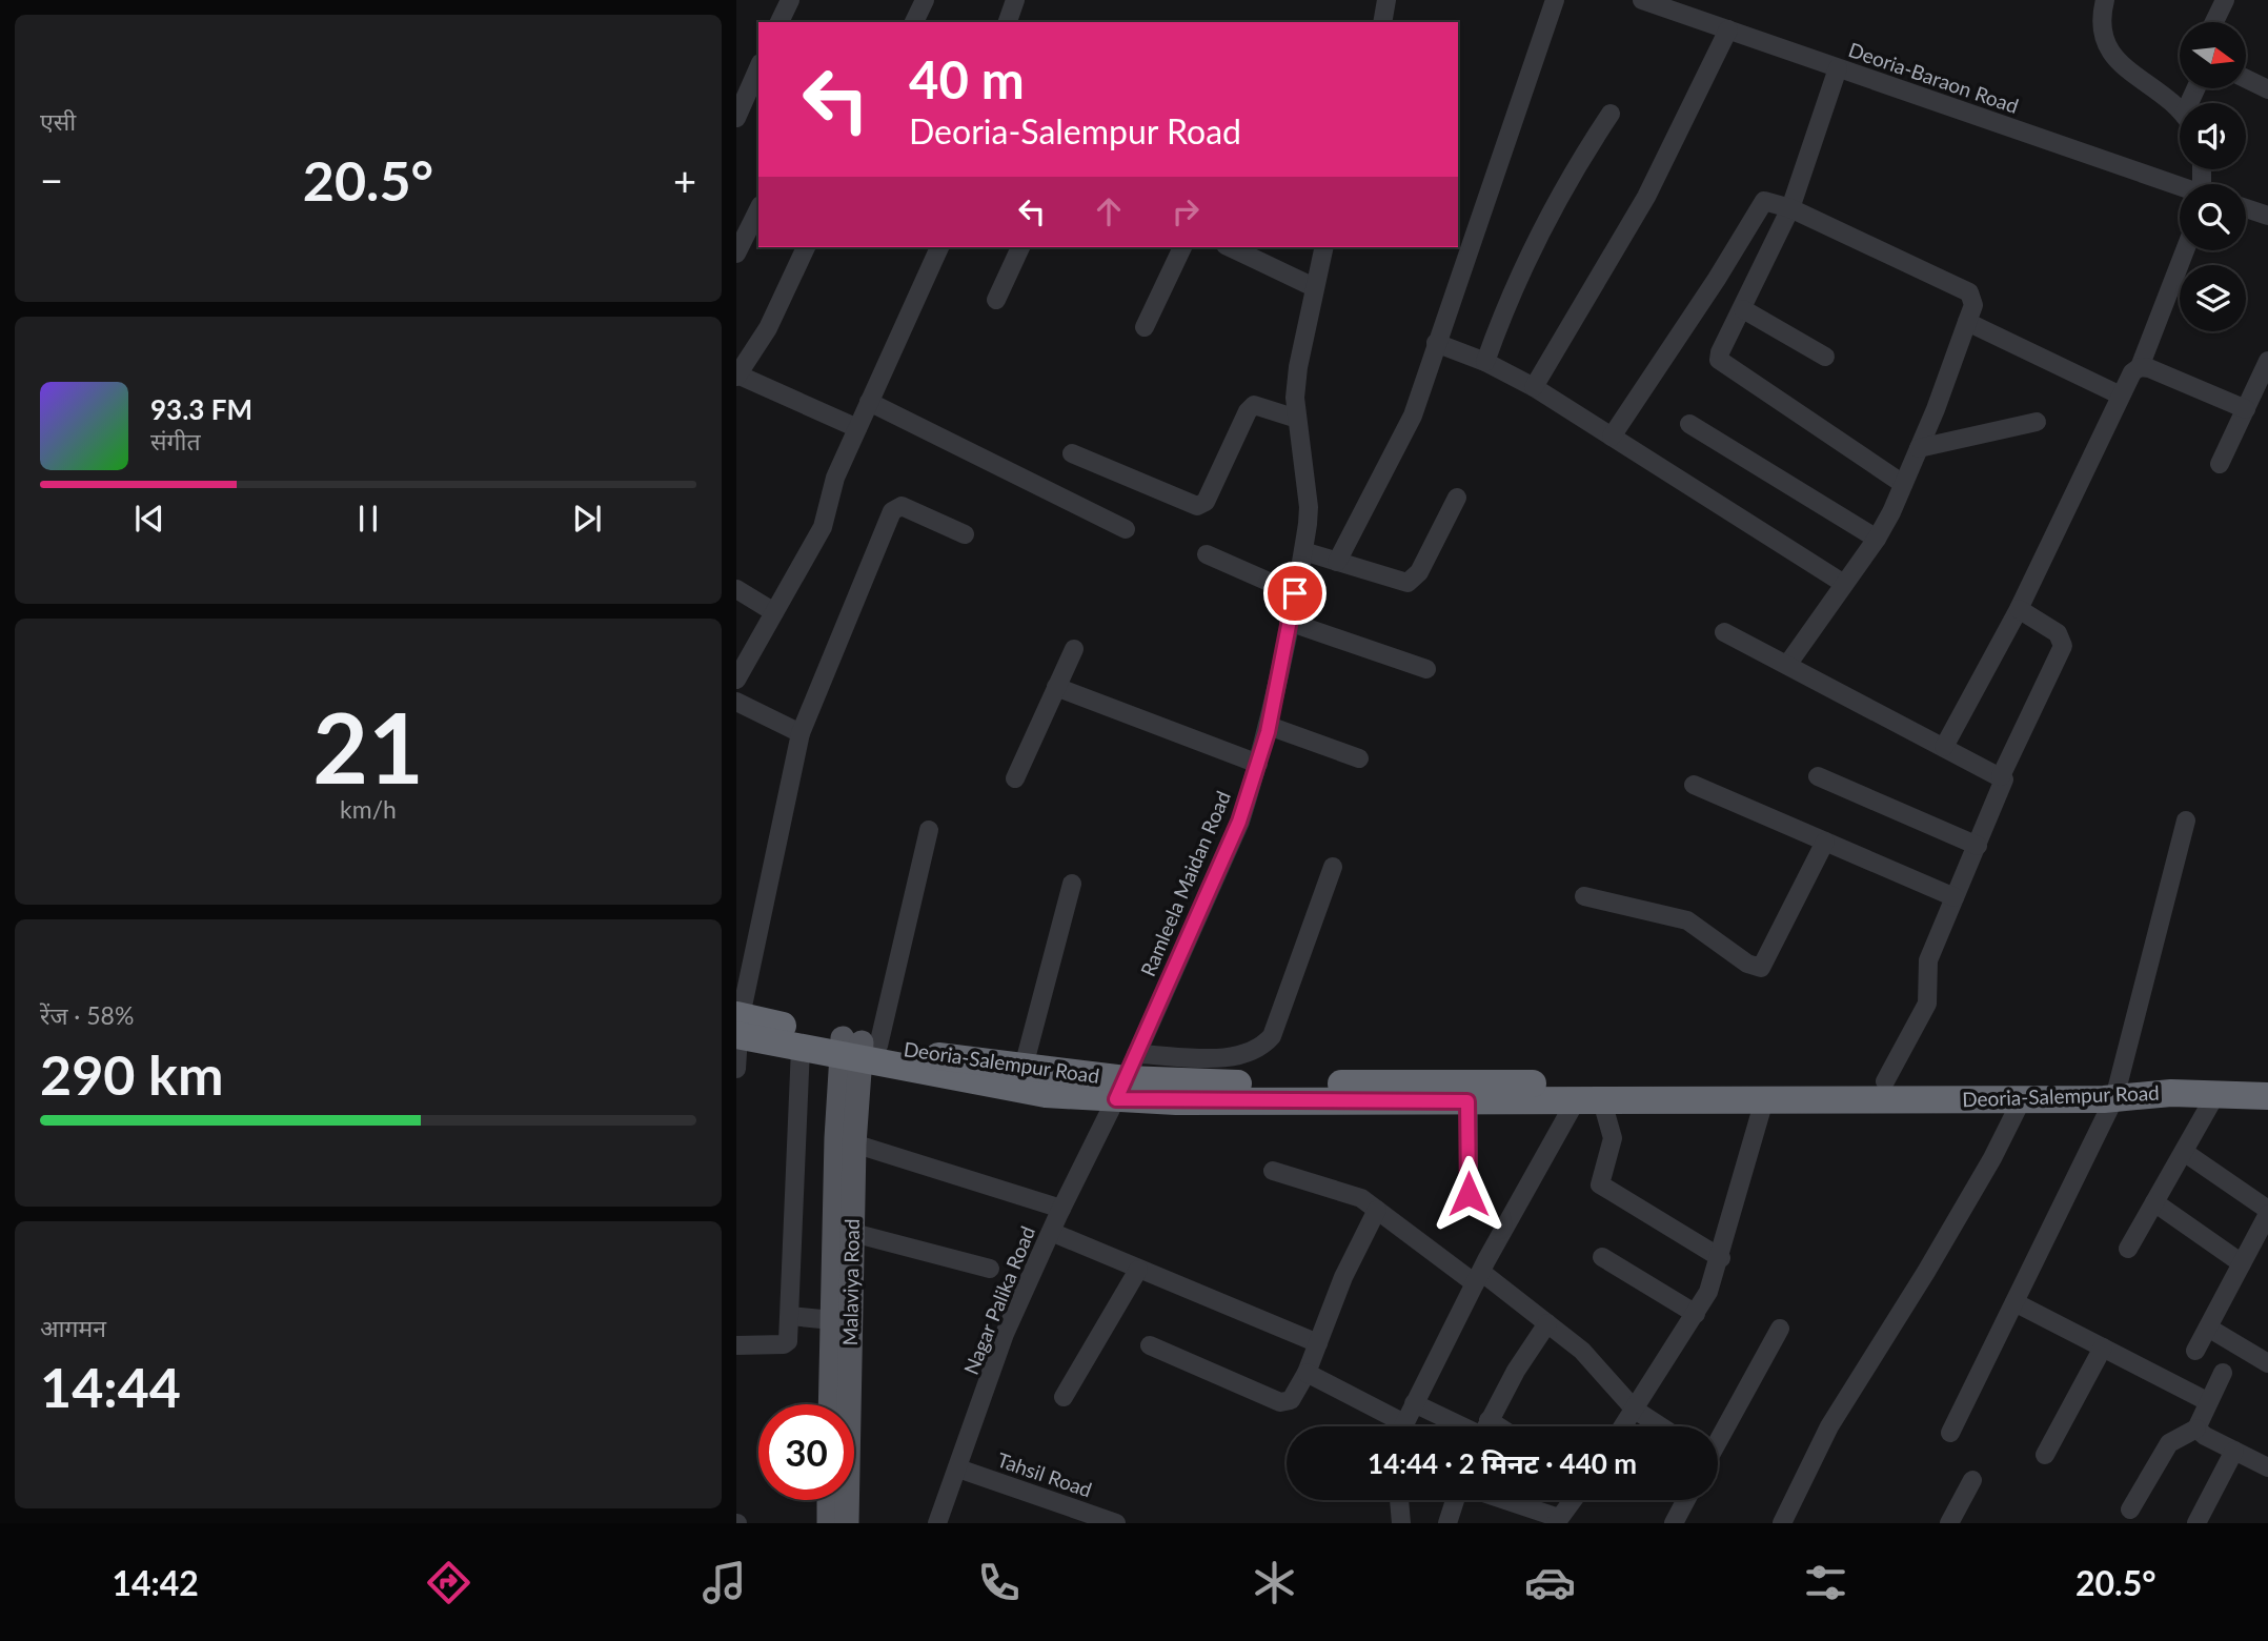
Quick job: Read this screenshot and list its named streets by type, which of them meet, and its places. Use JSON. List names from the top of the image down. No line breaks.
{"streets":{"highway":["Deoria-Salempur Road"],"main road":["Malaviya Road"],"street":["Deoria-Baraon Road","Ramleela Maidan Road","Nagar Palika Road","Tahsil Road"]},"crossings":[["Ramleela Maidan Road","Deoria-Salempur Road"],["Ramleela Maidan Road","Nagar Palika Road"],["Deoria-Salempur Road","Malaviya Road"],["Deoria-Salempur Road","Nagar Palika Road"],["Nagar Palika Road","Tahsil Road"]],"north":"right","page":{"tile":["एसी",["21","km/h"],["रेंज · 58%","290 km"],["आगमन","14:44"]],"turn":["40 m","Deoria-Salempur Road"],"heat":["−","20.5°","+"],"song":["93.3 FM","संगीत"],"limit":"30","trip":"14:44 · 2 मिनट · 440 m","tabs":["14:42","20.5°"]}}
